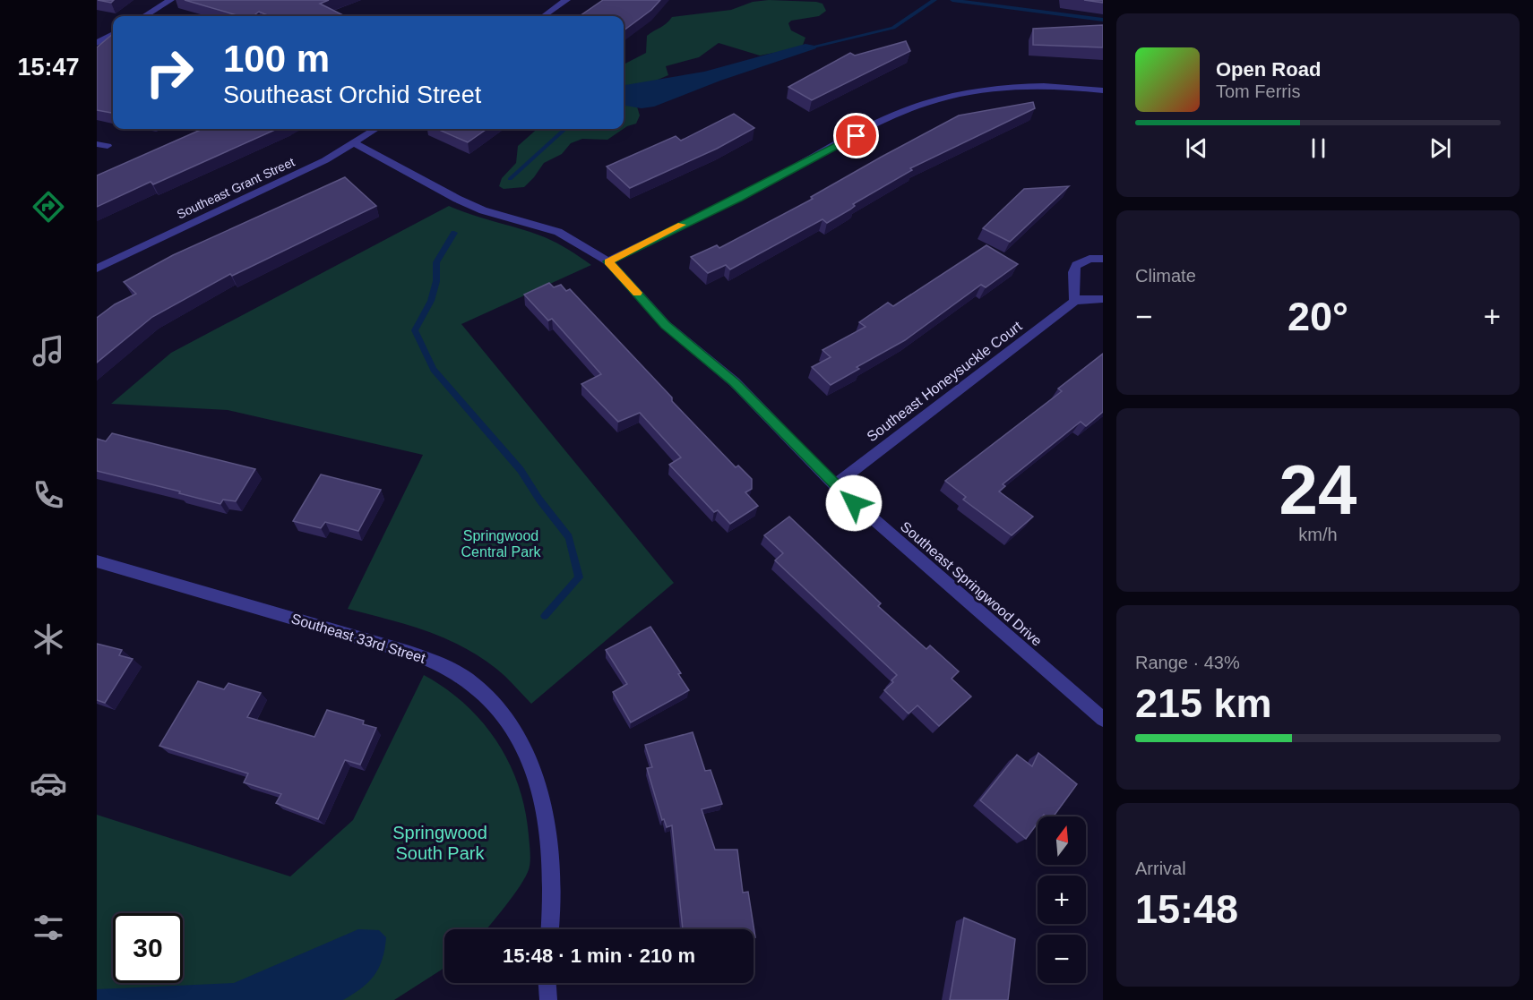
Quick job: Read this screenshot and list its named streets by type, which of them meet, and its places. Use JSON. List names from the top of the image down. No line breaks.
{"streets":{"street":["Southeast Grant Street","Southeast Honeysuckle Court","Southeast Springwood Drive","Southeast 33rd Street"]},"crossings":[["Southeast Grant Street","Southeast Springwood Drive"],["Southeast Honeysuckle Court","Southeast Springwood Drive"]],"parks":["Springwood Central Park","Springwood South Park"],"north":"top","page":{"tabs":"15:47","turn":["100 m","Southeast Orchid Street"],"song":["Open Road","Tom Ferris"],"tile":["Climate",["24","km/h"],["Range · 43%","215 km"],["Arrival","15:48"]],"heat":["−","20°","+"],"map_buttons":["+","−"],"limit":"30","trip":"15:48 · 1 min · 210 m"}}
